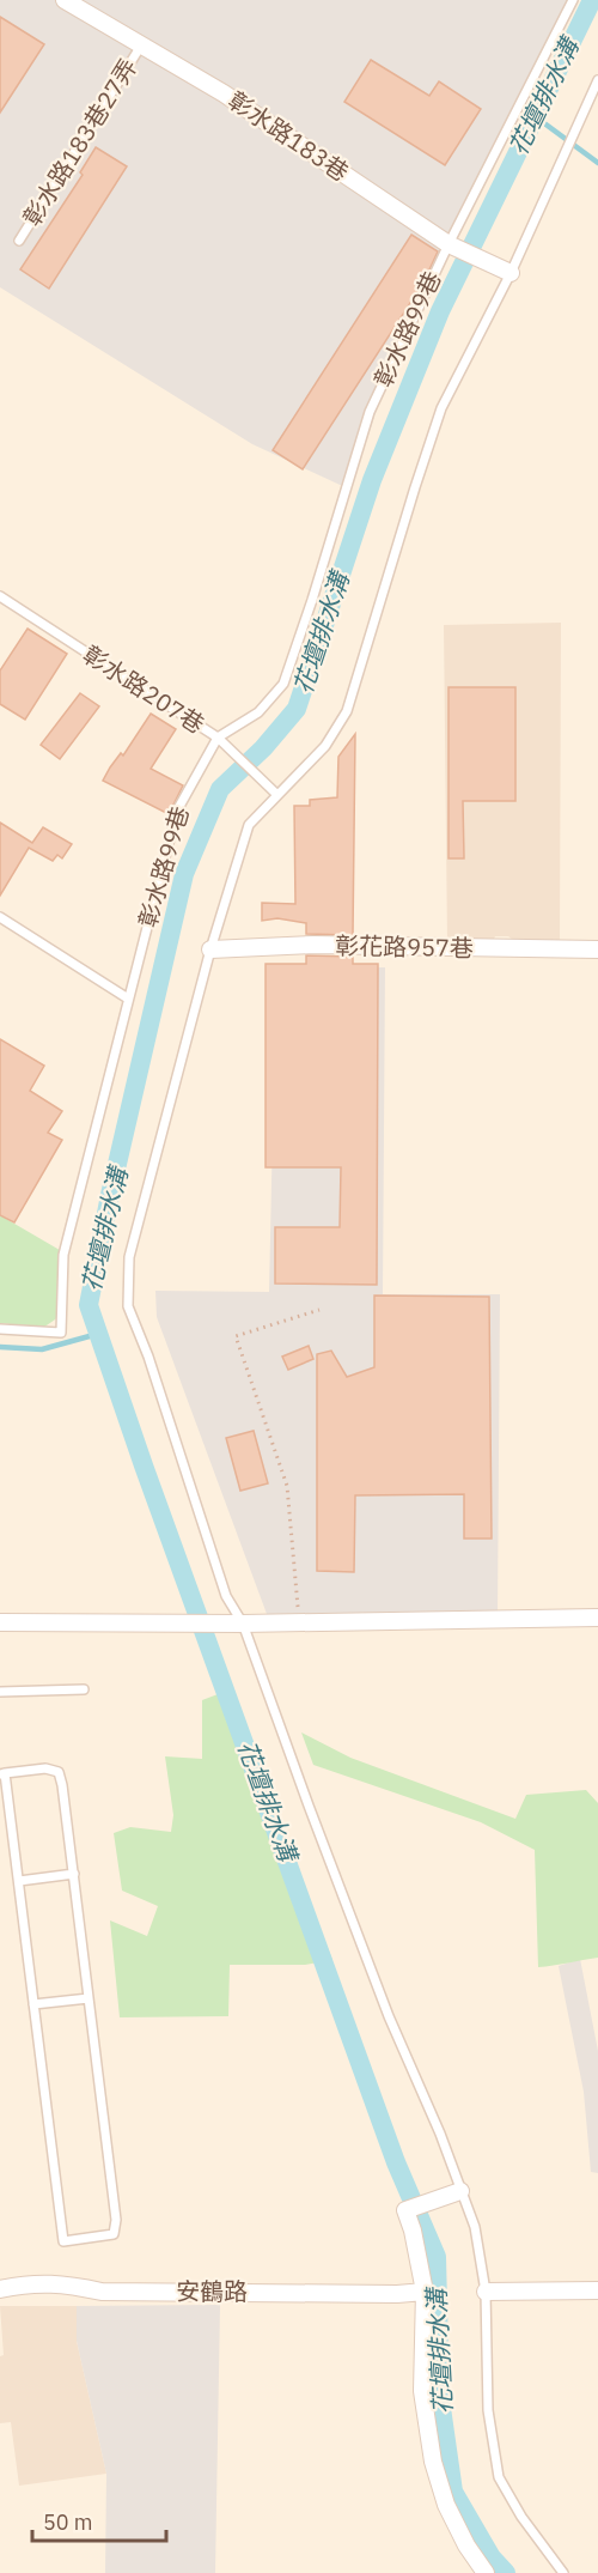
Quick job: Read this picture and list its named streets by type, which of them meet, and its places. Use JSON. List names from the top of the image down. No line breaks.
{"streets":{"street":["彰水路183巷","彰花路957巷","安鶴路"],"lane":["彰水路183巷27弄","彰水路99巷","彰水路207巷"]},"crossings":[["彰水路183巷","彰水路183巷27弄"],["彰水路183巷","彰水路99巷"],["彰水路99巷","彰水路207巷"]],"water":["花壇排水溝"],"scale_bar":"50 m"}
